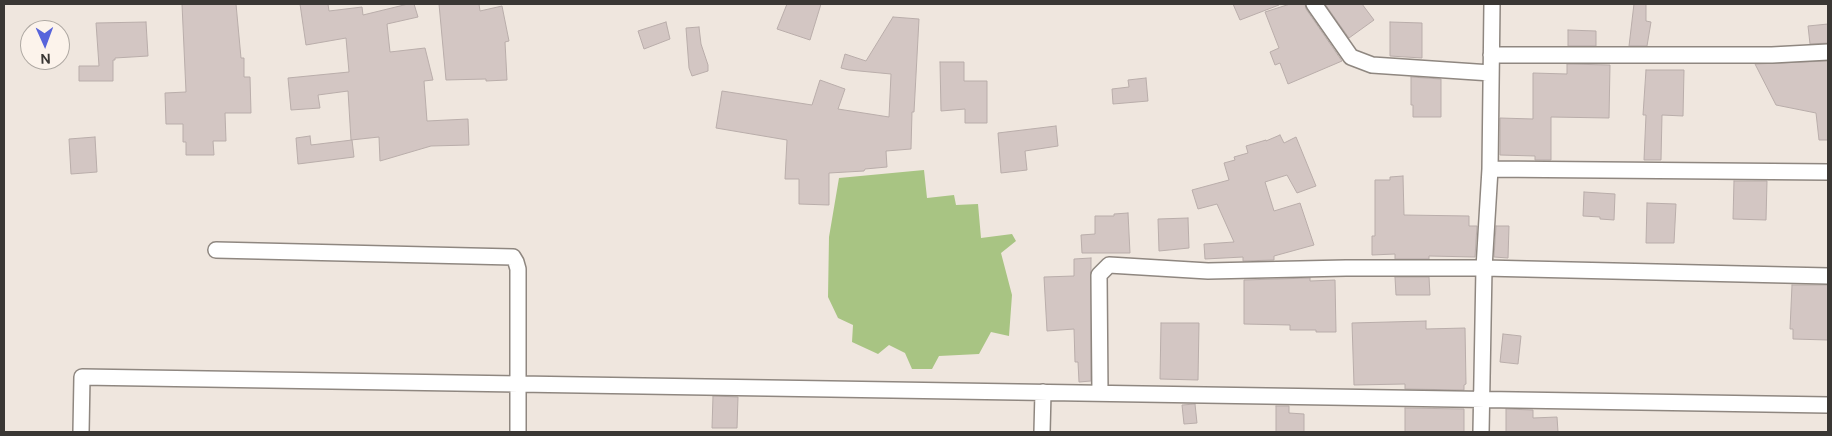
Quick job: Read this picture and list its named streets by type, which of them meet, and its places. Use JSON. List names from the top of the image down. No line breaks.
{"north":"bottom"}
